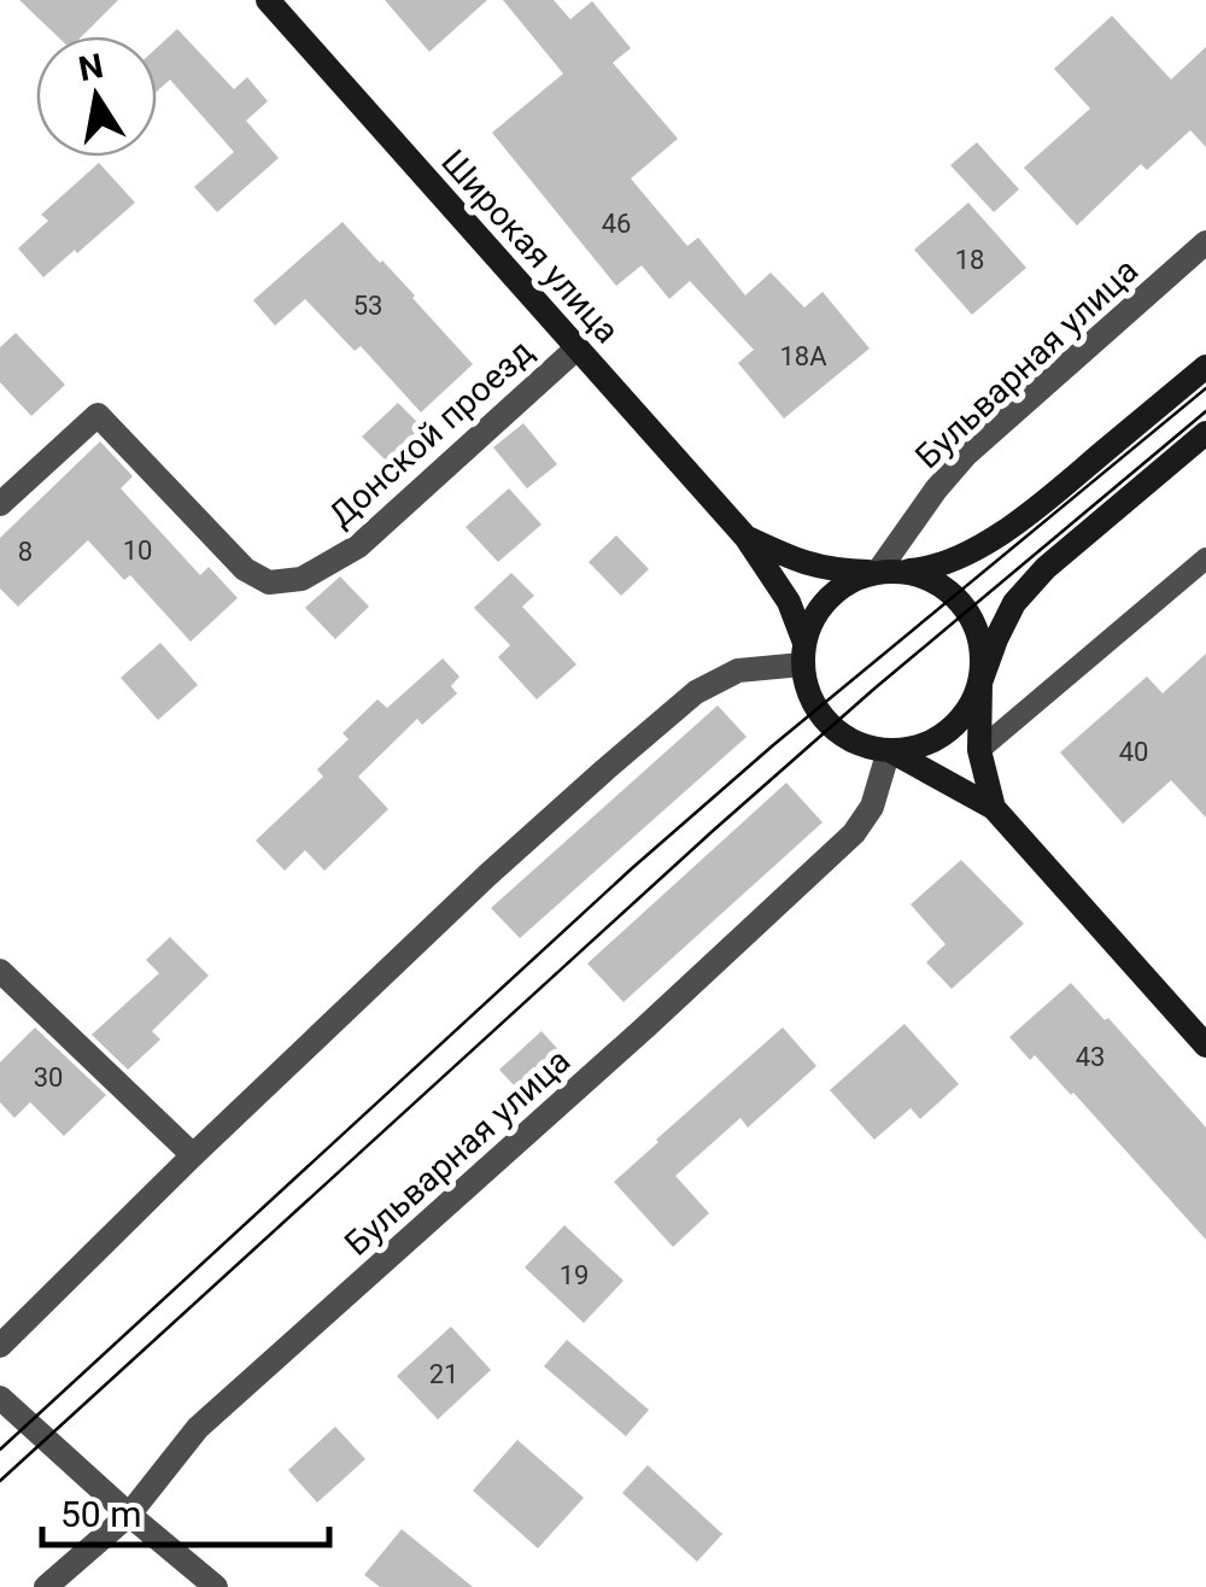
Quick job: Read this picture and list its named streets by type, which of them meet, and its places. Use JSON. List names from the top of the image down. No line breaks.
{"streets":{"main road":["Широкая улица"],"street":["Бульварная улица","Донской проезд"]},"crossings":[["Широкая улица","Бульварная улица"],["Широкая улица","Донской проезд"]],"house_numbers":["46","18","53","18А","10","8","40","43","30","19","21"],"scale_bar":"50 m","north":"top"}
